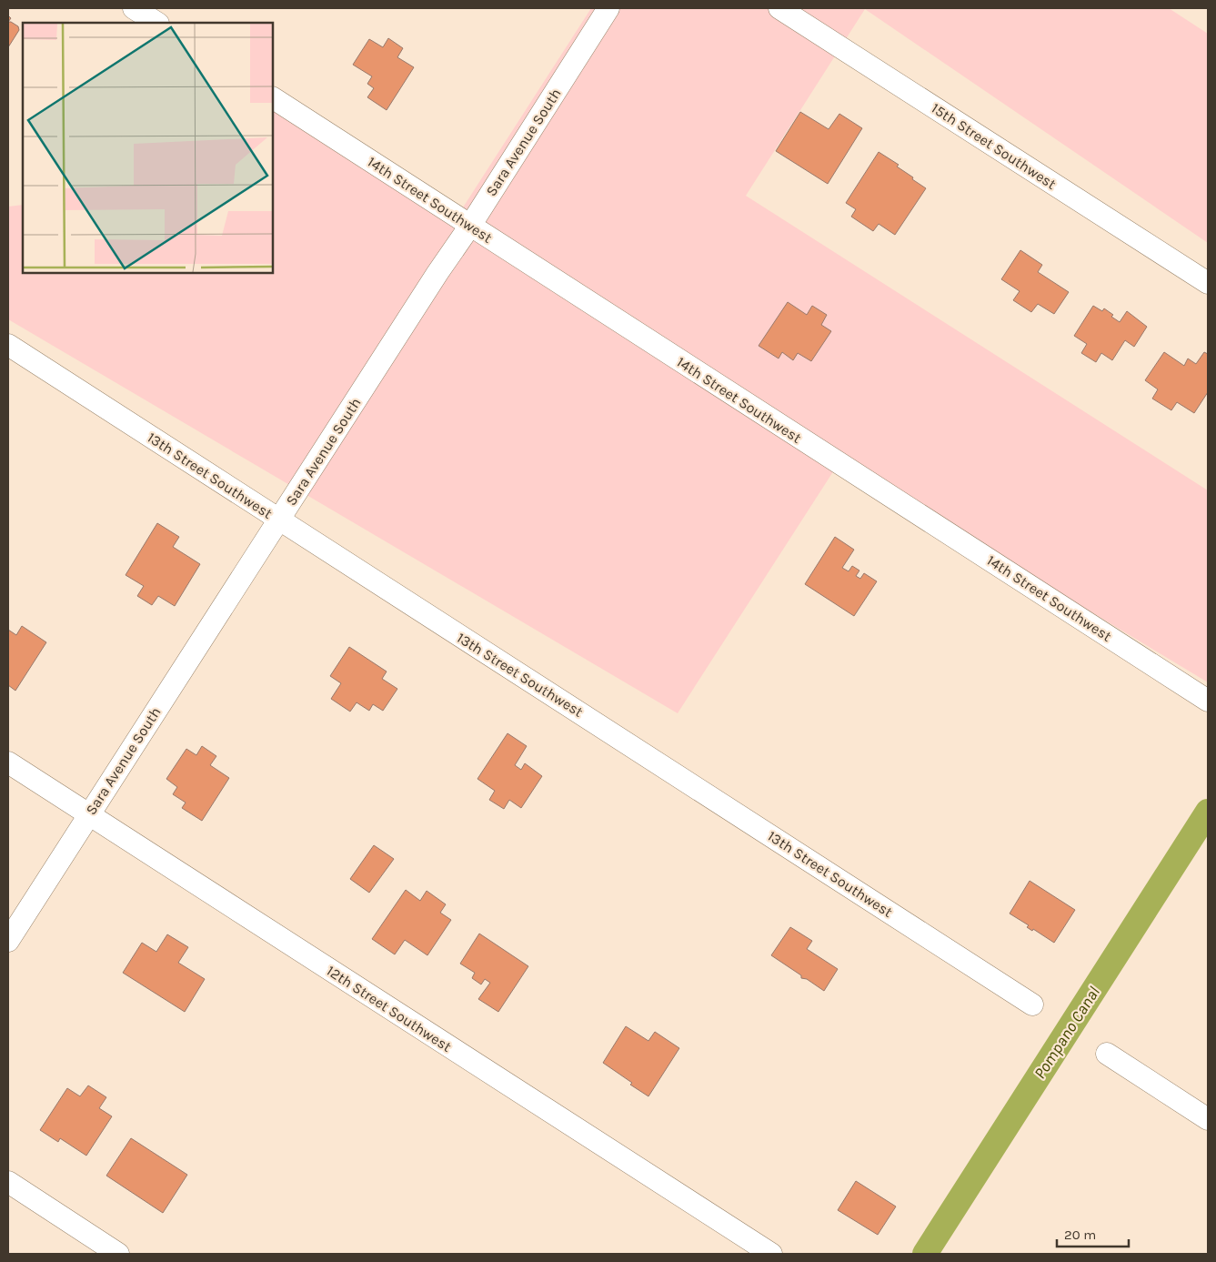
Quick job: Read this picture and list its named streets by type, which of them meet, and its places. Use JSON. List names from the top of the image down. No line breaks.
{"streets":{"street":["Sara Avenue South","15th Street Southwest","14th Street Southwest","13th Street Southwest","12th Street Southwest"]},"crossings":[["Sara Avenue South","14th Street Southwest"],["Sara Avenue South","13th Street Southwest"],["Sara Avenue South","12th Street Southwest"]],"water":["Pompano Canal"],"scale_bar":"20 m"}
